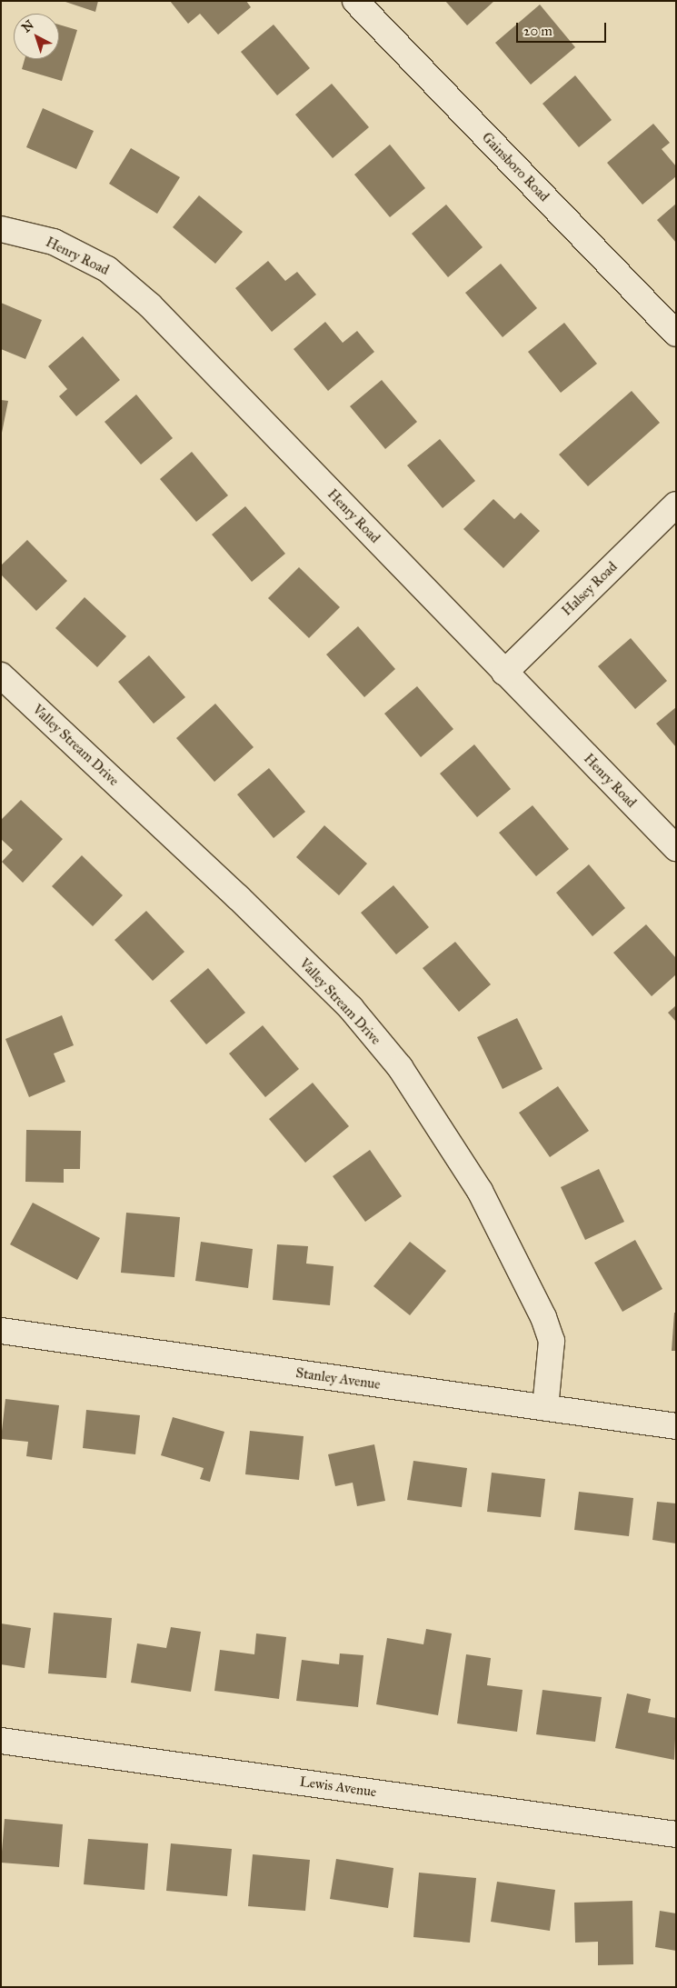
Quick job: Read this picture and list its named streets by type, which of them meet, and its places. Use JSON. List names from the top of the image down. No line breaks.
{"streets":{"street":["Gainsboro Road","Henry Road","Halsey Road","Valley Stream Drive","Stanley Avenue","Lewis Avenue"]},"crossings":[["Henry Road","Halsey Road"],["Valley Stream Drive","Stanley Avenue"]],"scale_bar":"20 m","north":"top left"}
